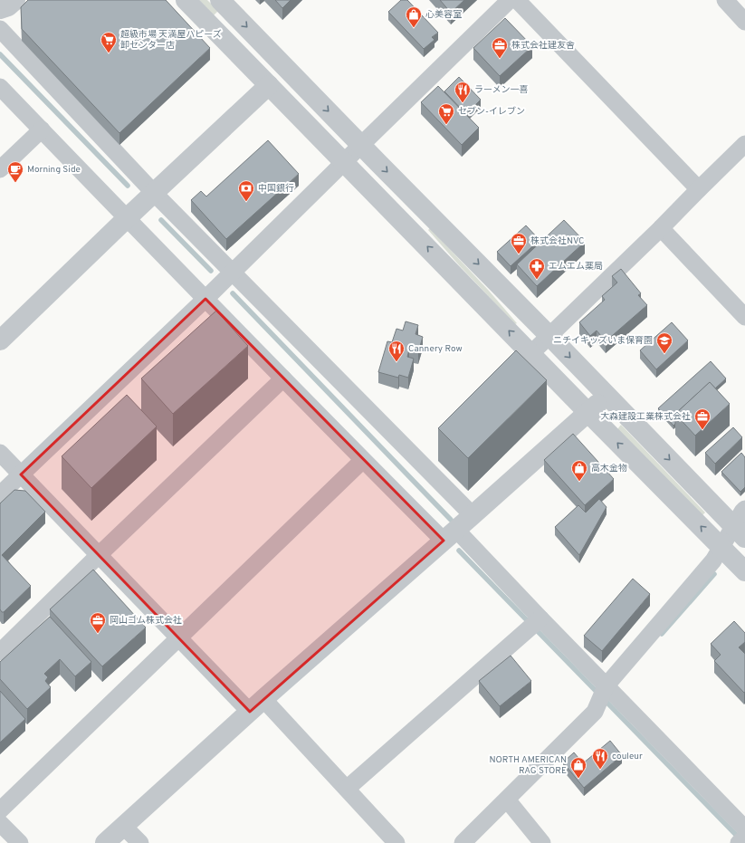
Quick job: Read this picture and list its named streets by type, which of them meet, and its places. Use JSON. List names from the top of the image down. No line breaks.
{"places":{"shop":["心美容室","高木金物","NORTH AMERICAN RAG STORE"],"supermarket":["超級市場 天満屋ハピーズ 卸センター店","セブン-イレブン"],"office":["株式会社建友舎","株式会社NVC","大森建設工業株式会社","岡山ゴム株式会社"],"restaurant":["ラーメン一喜","Cannery Row","couleur"],"cafe":["Morning Side"],"bank":["中国銀行"],"pharmacy":["エムエム薬局"],"school or university":["ニチイキッズいま保育園"]}}
